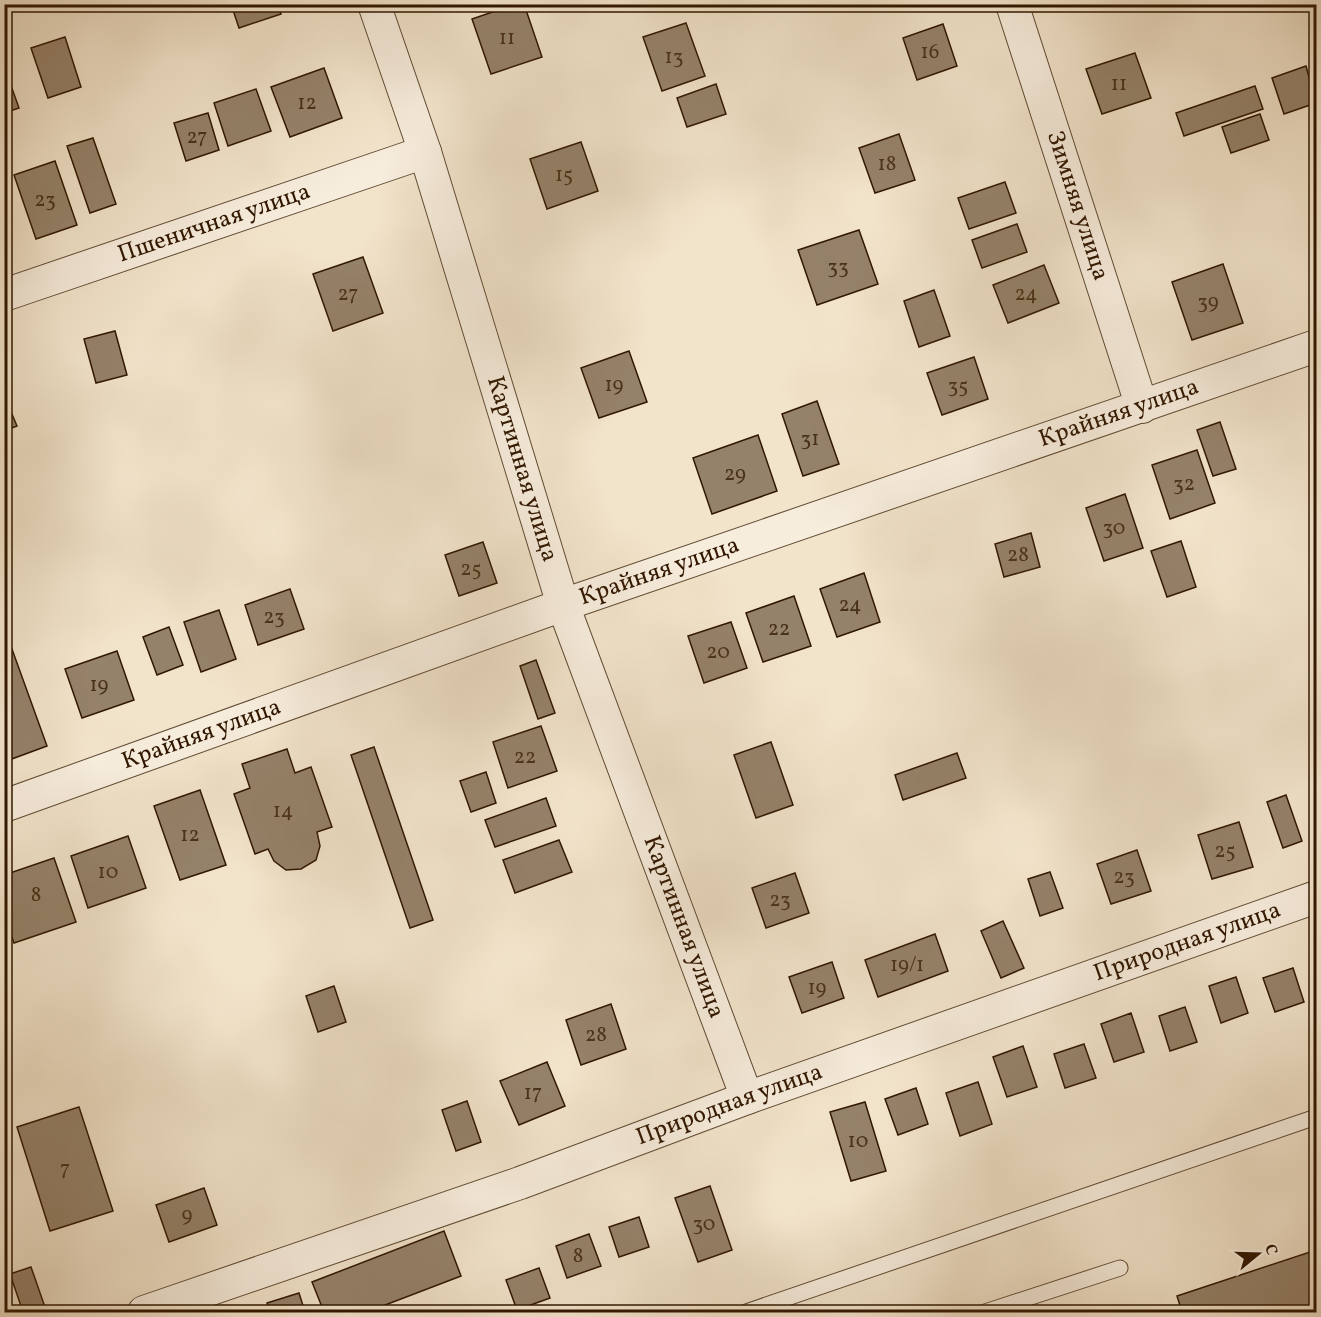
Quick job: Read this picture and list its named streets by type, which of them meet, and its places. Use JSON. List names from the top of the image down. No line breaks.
{"streets":{"street":["Зимняя улица","Пшеничная улица","Крайняя улица","Картинная улица","Природная улица"]},"crossings":[["Зимняя улица","Крайняя улица"],["Пшеничная улица","Картинная улица"],["Крайняя улица","Картинная улица"],["Картинная улица","Природная улица"]],"house_numbers":["11","16","13","11","12","27","18","15","23","33","27","24","39","19","35","31","29","32","30","28","25","24","23","22","20","19","22","14","12","25","10","23","8","23","19/1","19","28","17","10","7","9","30","8"],"north":"right"}
